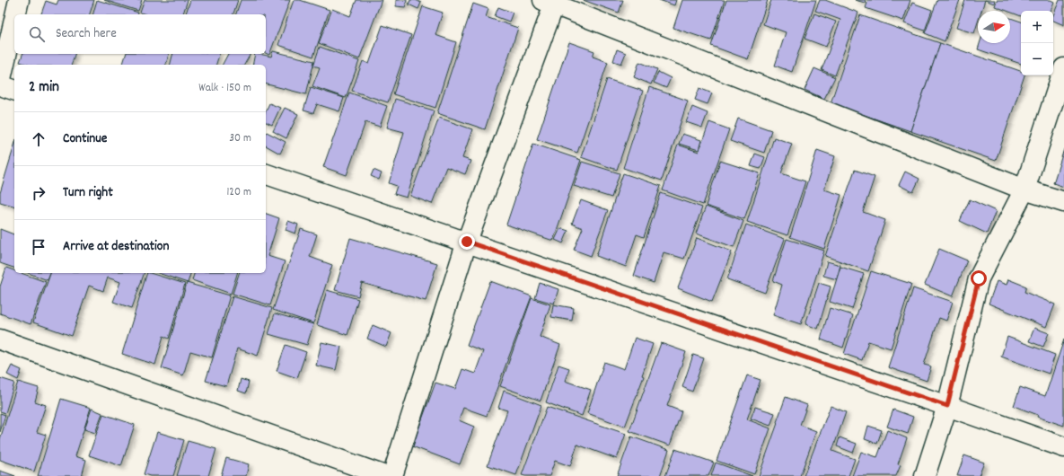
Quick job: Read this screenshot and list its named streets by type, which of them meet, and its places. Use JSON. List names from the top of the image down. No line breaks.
{"north":"right","page":{"map_buttons":["+","−"],"search":"Search here","heading":["2 min","Walk · 150 m"],"list":[["Continue","30 m"],["Turn right","120 m"],"Arrive at destination"]}}
